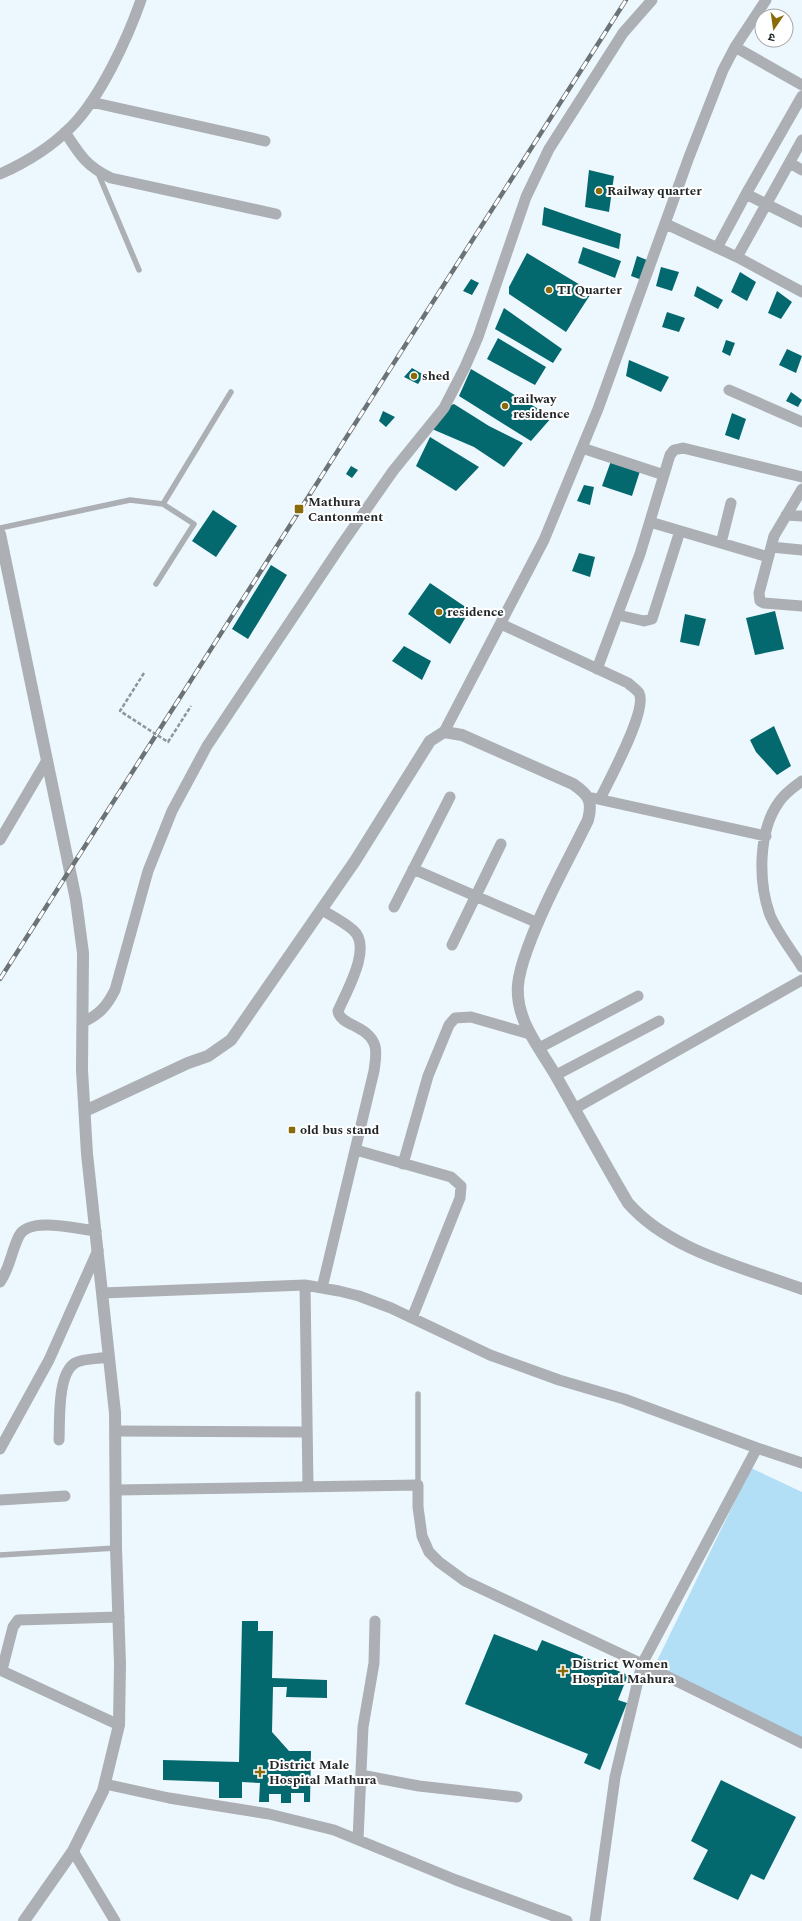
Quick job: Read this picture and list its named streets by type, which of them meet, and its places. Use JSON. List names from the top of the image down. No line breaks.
{"places":{"other":["Railway quarter","TI Quarter","shed","railway residence","residence"],"transit":["Mathura Cantonment","old bus stand"],"health":["District Women Hospital Mahura","District Male Hospital Mathura"]},"north":"bottom"}
